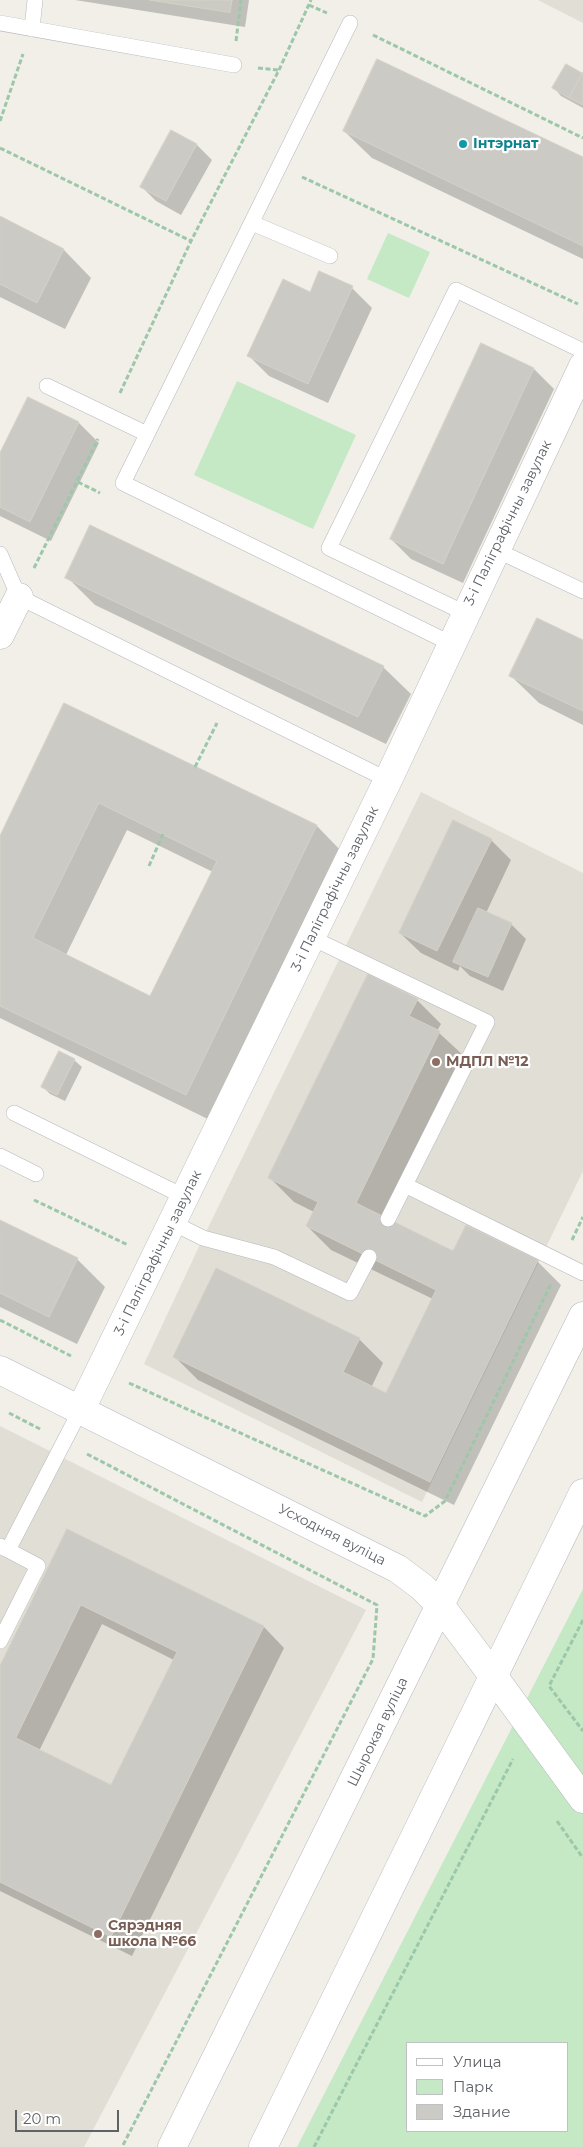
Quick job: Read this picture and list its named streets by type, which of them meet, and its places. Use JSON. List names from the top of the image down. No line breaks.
{"streets":{"street":["3-і Паліграфічны завулак","Усходняя вуліца","Шырокая вуліца"]},"crossings":[["3-і Паліграфічны завулак","Усходняя вуліца"],["Усходняя вуліца","Шырокая вуліца"]],"places":["Інтэрнат","МДПЛ №12","Сярэдняя школа №66"],"legend":["Улица","Парк","Здание"],"scale_bar":"20 m"}
